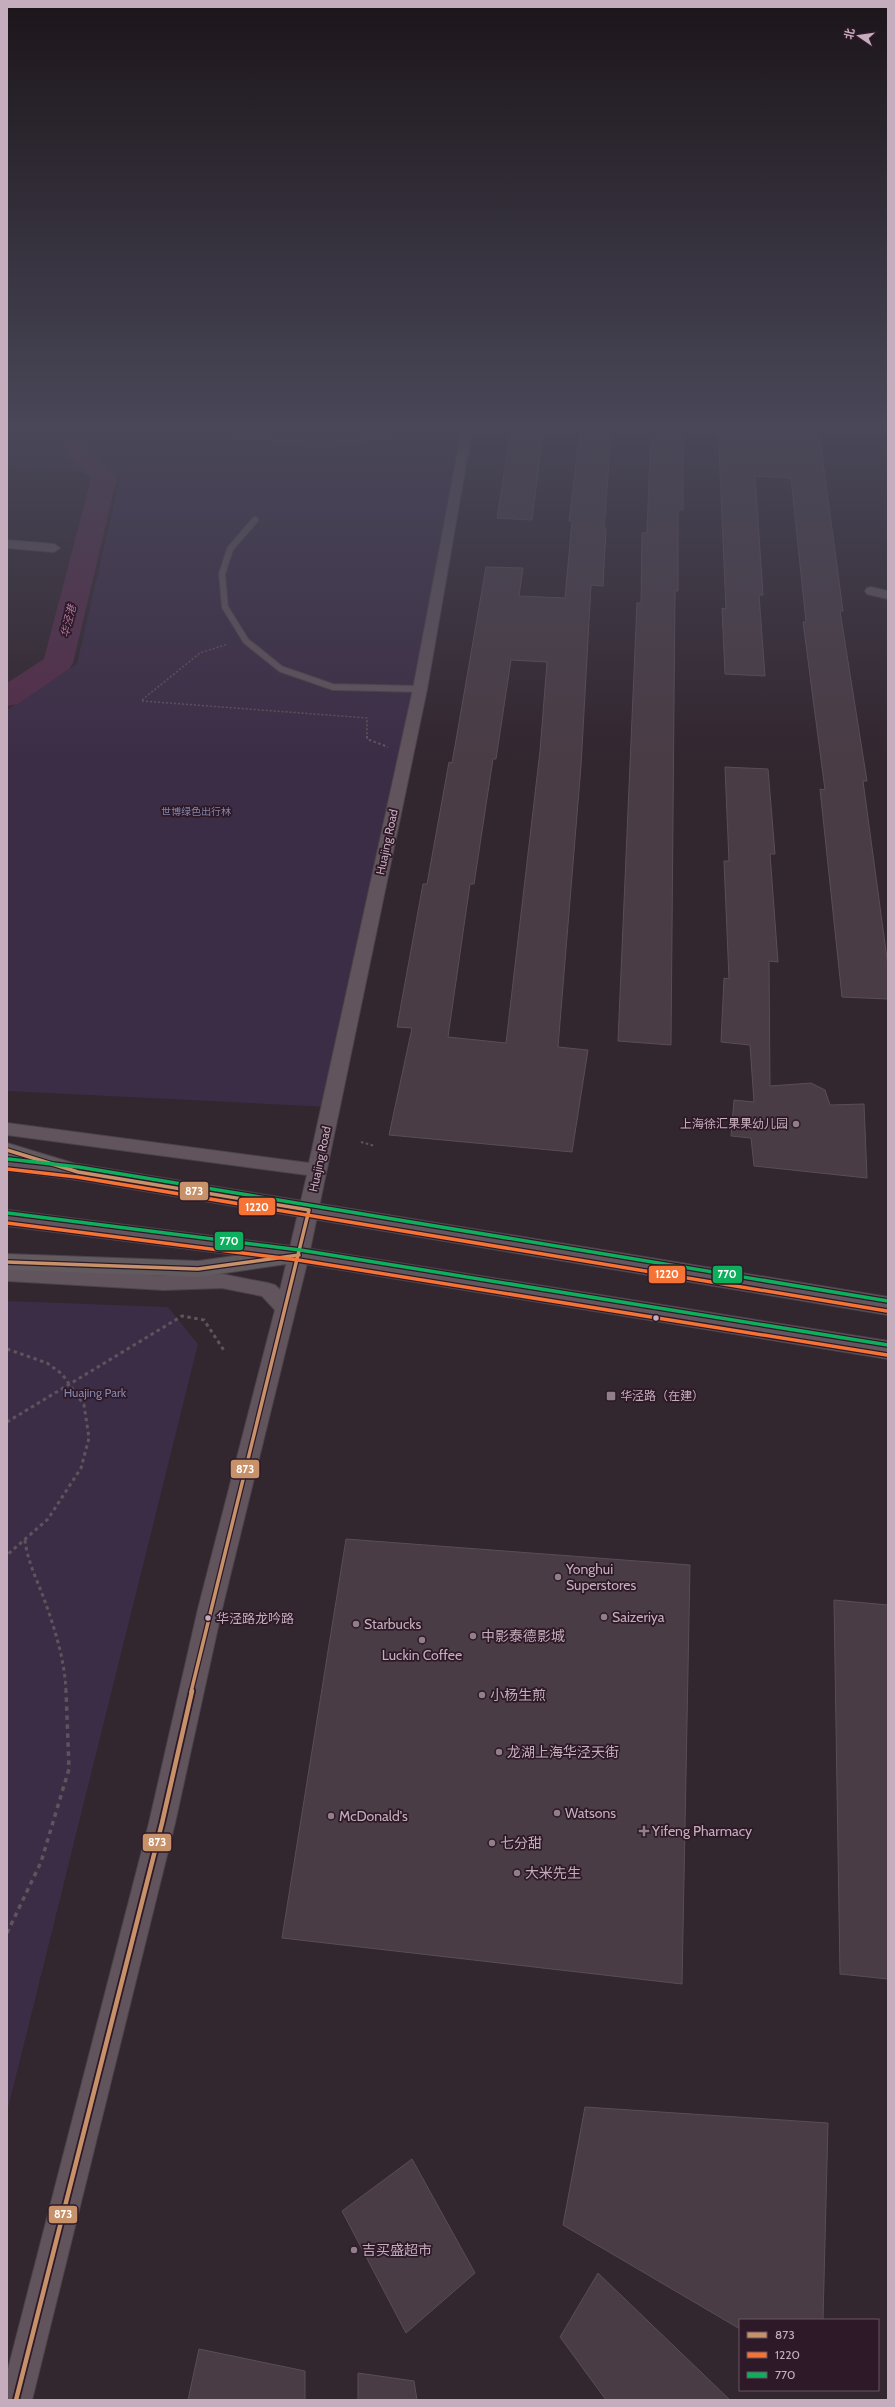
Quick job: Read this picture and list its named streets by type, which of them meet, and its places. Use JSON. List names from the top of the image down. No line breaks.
{"streets":{"street":["Huajing Road"]},"water":["华泾港"],"parks":["世博绿色出行林","Huajing Park"],"places":{"other":["上海徐汇果果幼儿园","Yonghui Superstores","Saizeriya","华泾路龙吟路","Starbucks","中影泰德影城","Luckin Coffee","小杨生煎","龙湖上海华泾天街","Watsons","McDonald's","七分甜","大米先生","吉买盛超市"],"transit":["华泾路（在建）"],"health":["Yifeng Pharmacy"]},"lines":["transit line 873","transit line 770","transit line 1220"],"legend":["873","1220","770"],"north":"left"}
